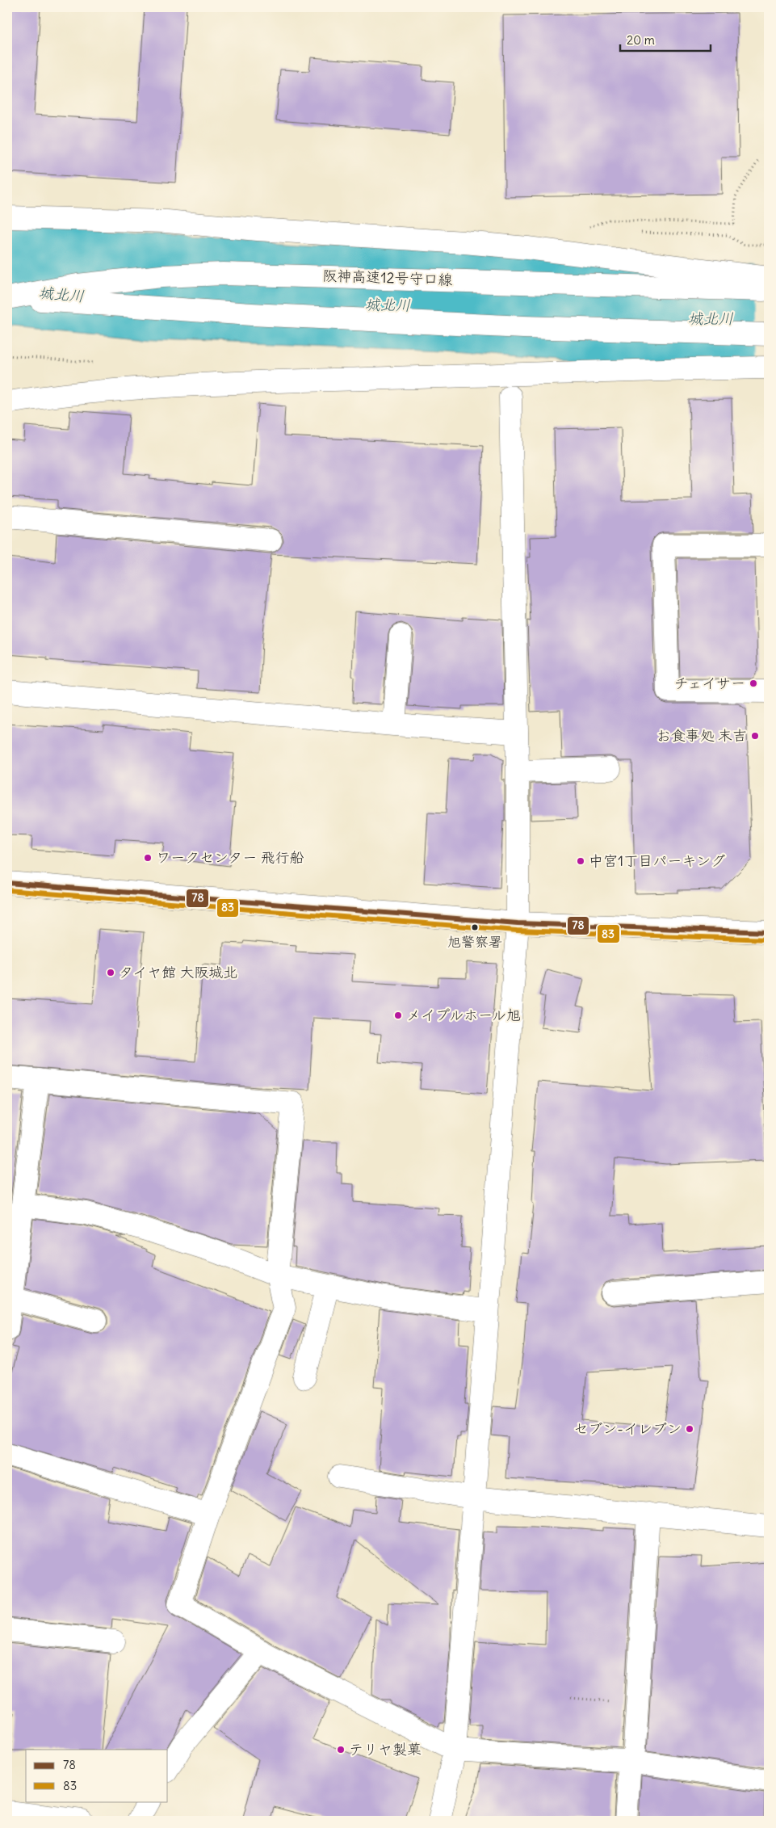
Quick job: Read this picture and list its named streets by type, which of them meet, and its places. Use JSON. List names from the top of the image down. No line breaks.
{"streets":{"main road":["阪神高速12号守口線"]},"water":["城北川"],"places":["チェイサー","お食事処 末吉","ワークセンター 飛行船","中宮1丁目パーキング","旭警察署","タイヤ館 大阪城北","メイプルホール旭","セブン-イレブン","テリヤ製菓"],"lines":["transit line 78","transit line 83"],"legend":["78","83"],"scale_bar":"20 m"}
